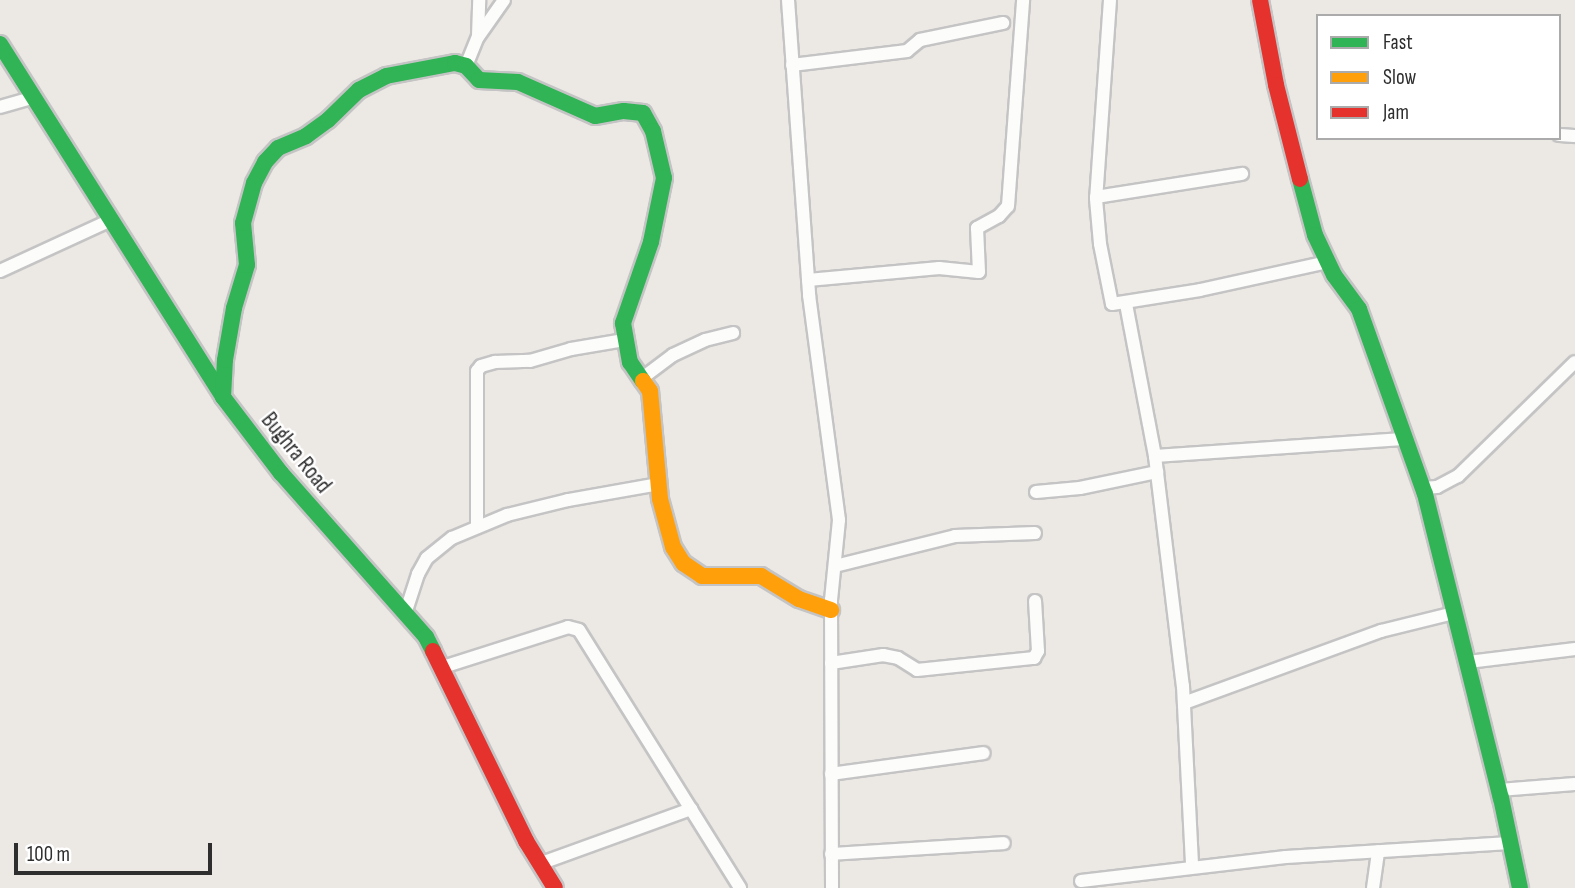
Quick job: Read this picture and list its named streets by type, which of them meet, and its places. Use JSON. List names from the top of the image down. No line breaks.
{"streets":{"street":["Bughra Road"]},"legend":["Fast","Slow","Jam"],"scale_bar":"100 m"}
